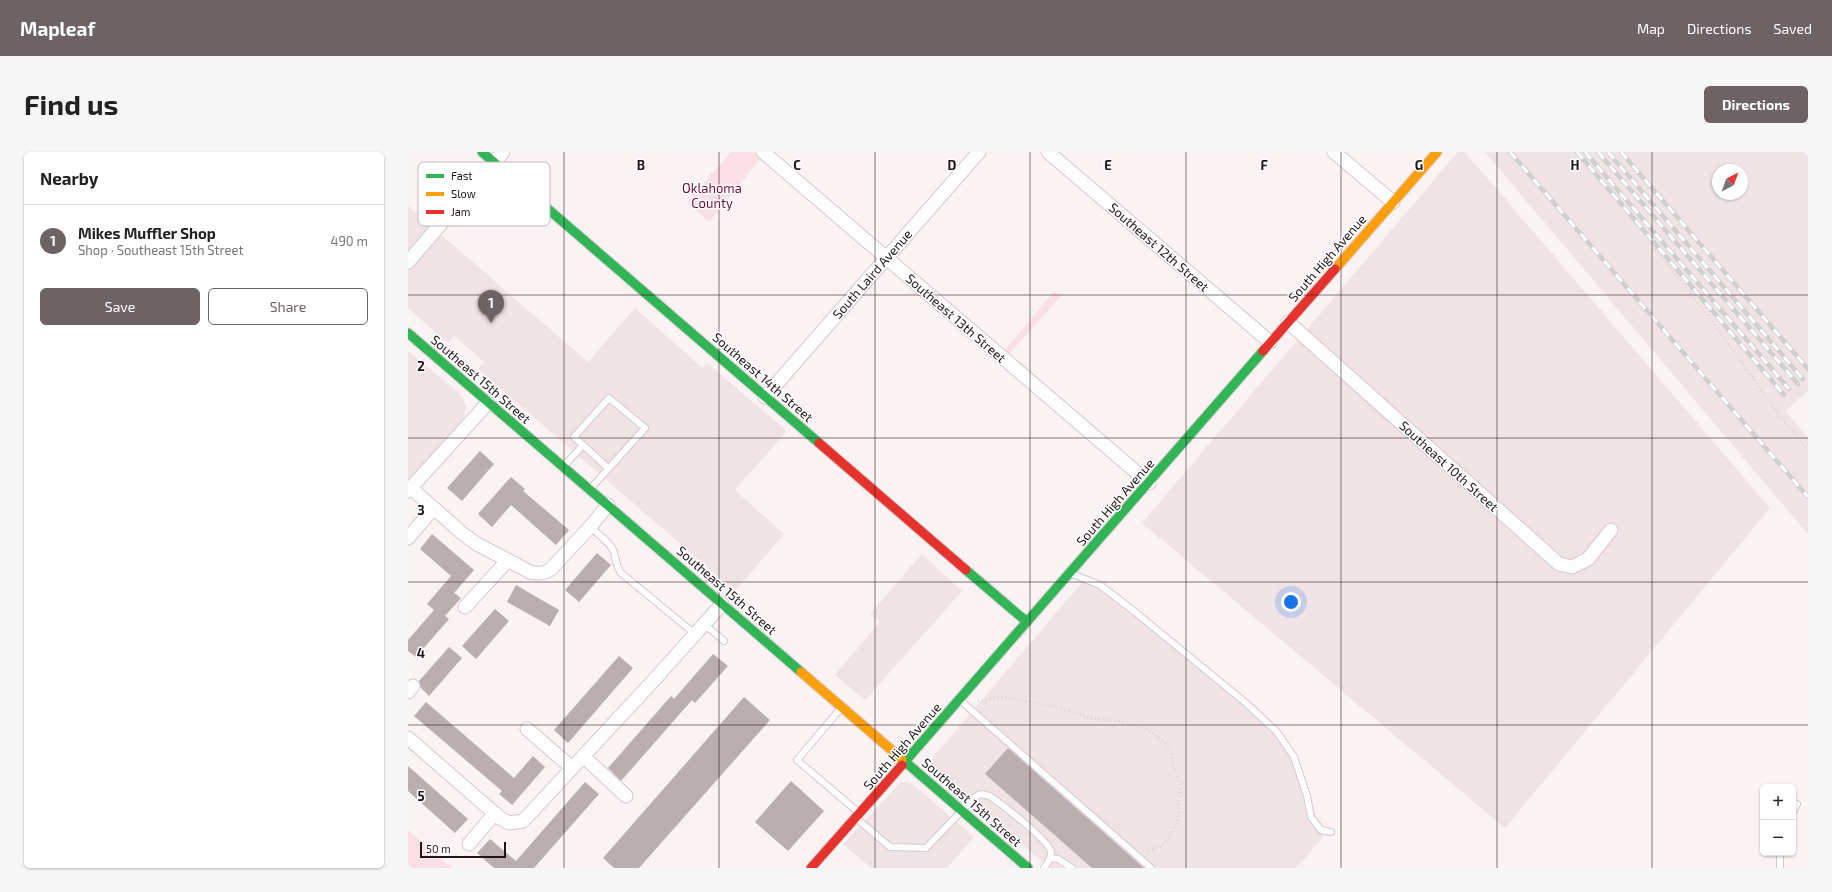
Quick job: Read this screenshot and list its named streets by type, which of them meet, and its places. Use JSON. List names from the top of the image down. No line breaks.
{"streets":{"street":["Southeast 12th Street","South High Avenue","South Laird Avenue","Southeast 13th Street","Southeast 14th Street","Southeast 15th Street","Southeast 10th Street"]},"crossings":[["Southeast 12th Street","South High Avenue"],["South High Avenue","Southeast 13th Street"],["South High Avenue","Southeast 14th Street"],["South High Avenue","Southeast 15th Street"],["South High Avenue","Southeast 10th Street"],["South Laird Avenue","Southeast 13th Street"],["South Laird Avenue","Southeast 14th Street"]],"parks":["Oklahoma County"],"legend":["Fast","Slow","Jam"],"scale_bar":"50 m","north":"top right","page":{"header":"Mapleaf","nav":["Map","Directions","Saved"],"buttons":["Directions",["Save","Share"]],"title":"Find us","heading":"Nearby","list":[{"mark":"1","name":"Mikes Muffler Shop","note":"Shop · Southeast 15th Street","value":"490 m"}],"pins":"1","map_buttons":["+","−"],"scale":"50 m"},"grid":{"columns":["B","C","D","E","F","G","H"],"rows":["2","3","4","5"]}}
